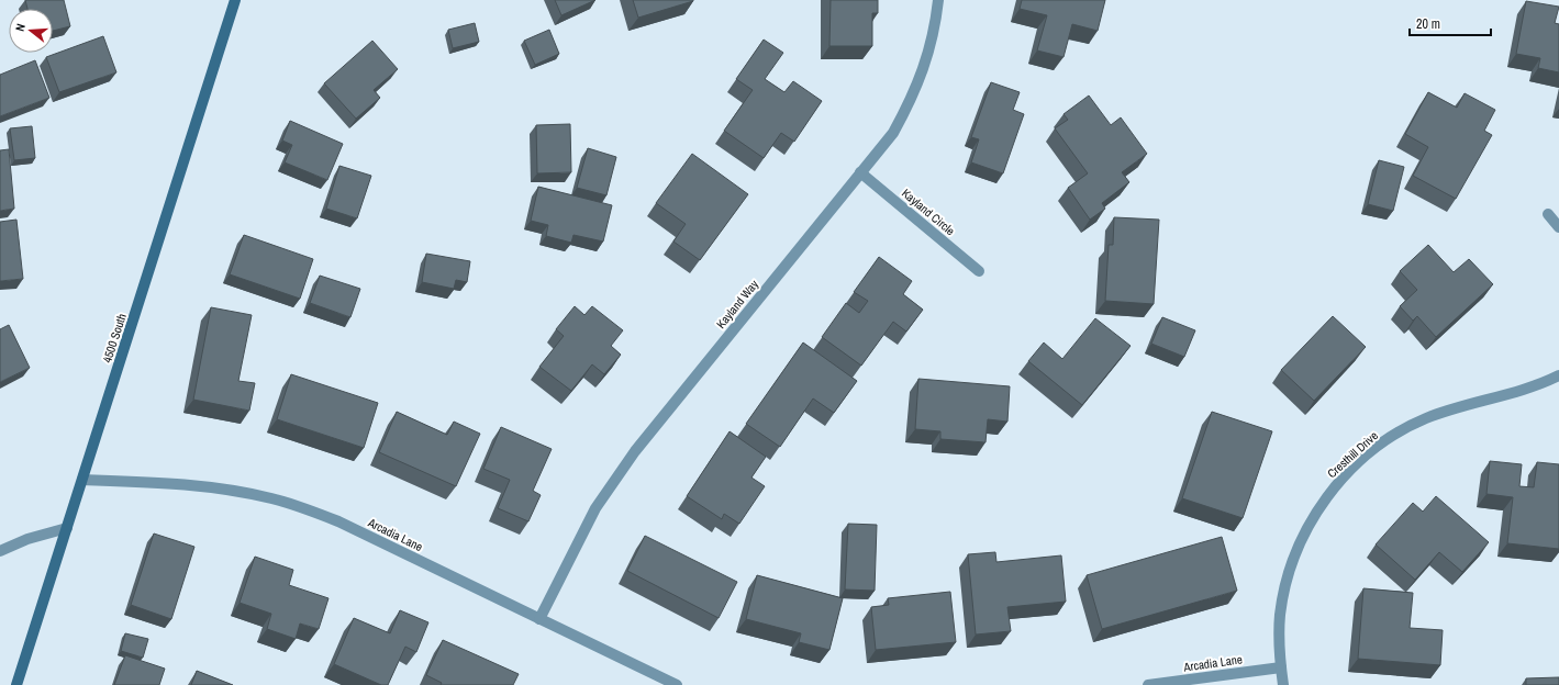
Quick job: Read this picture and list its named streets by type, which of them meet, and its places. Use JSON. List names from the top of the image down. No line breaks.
{"streets":{"main road":["4500 South"],"street":["Kayland Circle","Kayland Way","Cresthill Drive","Arcadia Lane"]},"crossings":[["Kayland Circle","Kayland Way"],["Kayland Way","Arcadia Lane"],["4500 South","Arcadia Lane"],["Cresthill Drive","Arcadia Lane"]],"scale_bar":"20 m","north":"left"}
